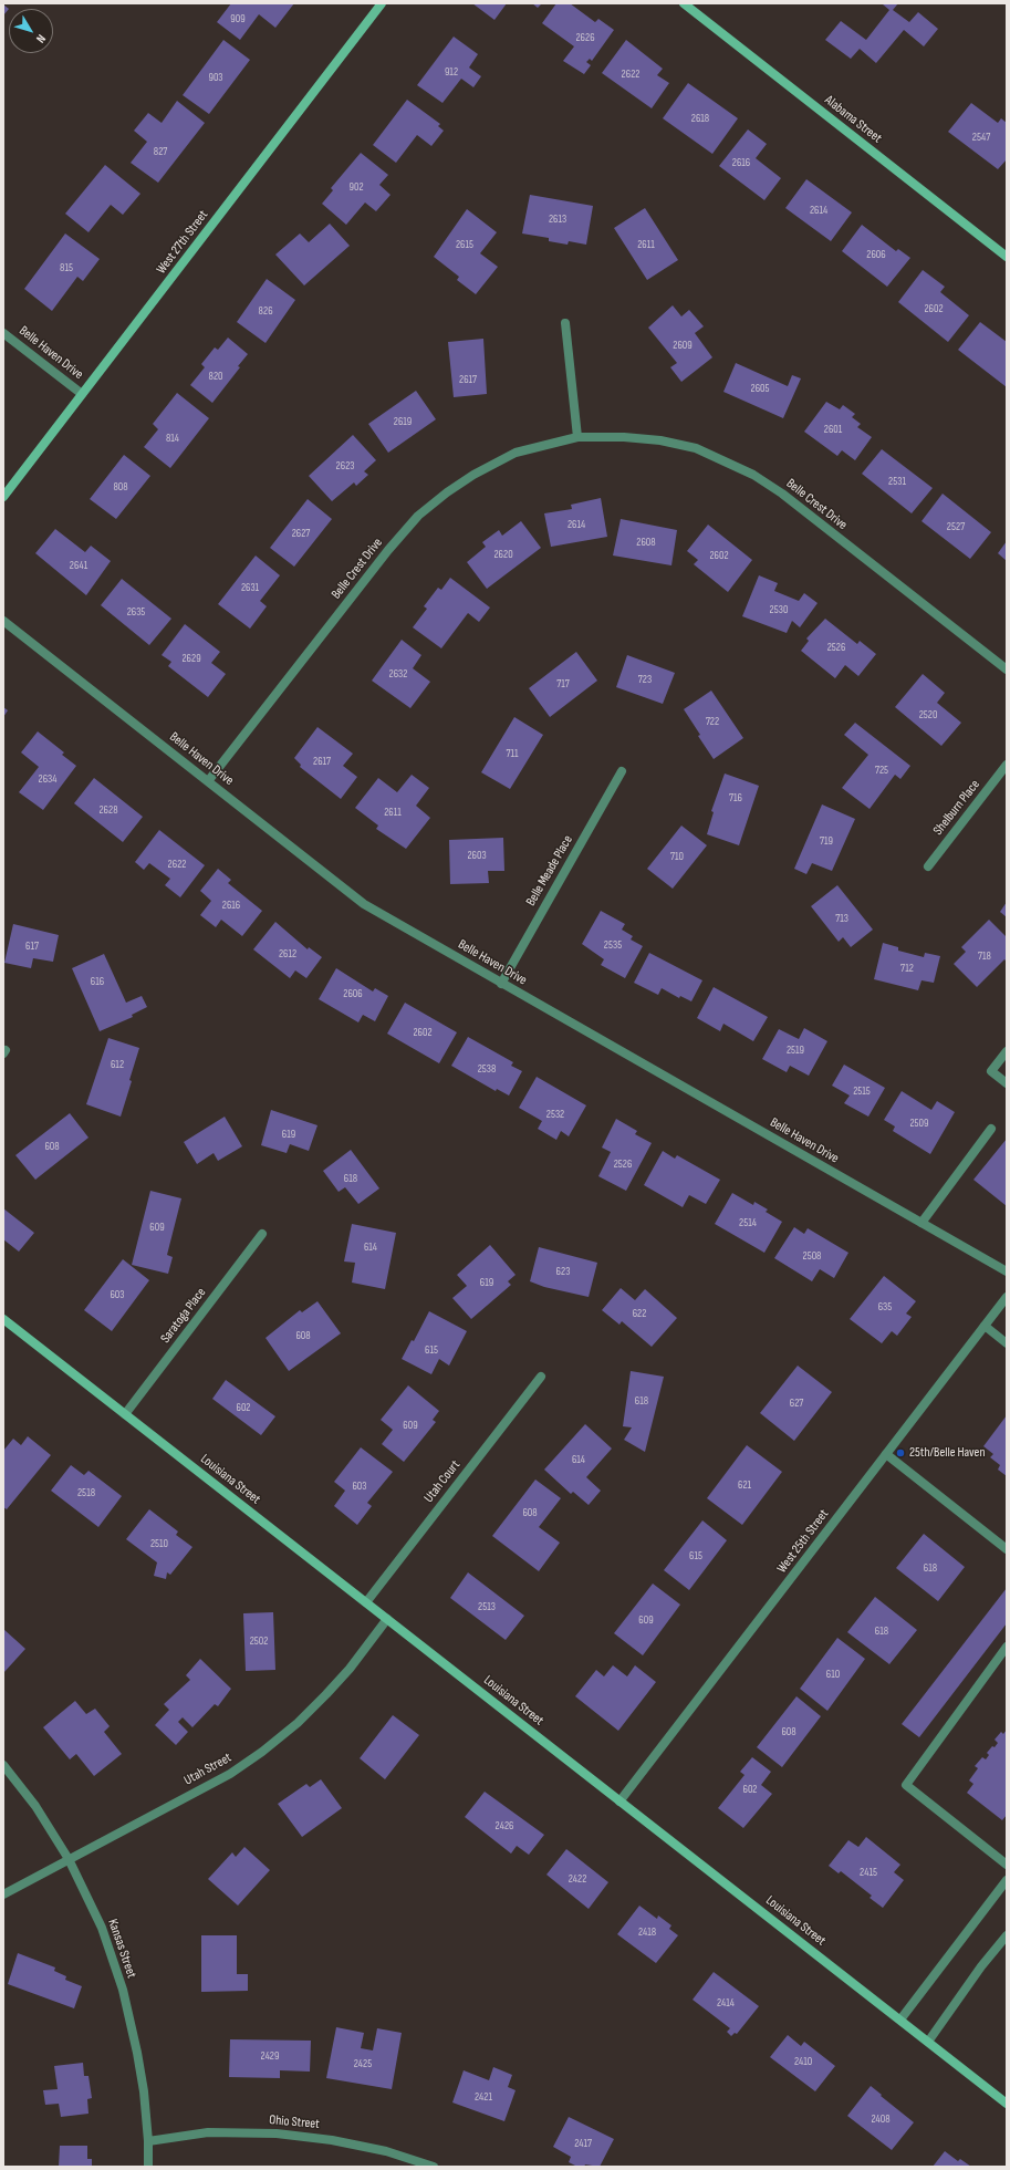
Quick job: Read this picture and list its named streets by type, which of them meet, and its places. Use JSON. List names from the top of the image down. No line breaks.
{"streets":{"main road":["Alabama Street","West 27th Street","Louisiana Street"],"street":["Belle Haven Drive","Belle Crest Drive","Shelburn Place","Belle Meade Place","Saratoga Place","Utah Court","West 25th Street","Utah Street","Kansas Street","Ohio Street"]},"crossings":[["West 27th Street","Belle Haven Drive"],["Belle Haven Drive","Belle Crest Drive"],["Belle Haven Drive","Belle Meade Place"],["Saratoga Place","Louisiana Street"],["Louisiana Street","Utah Court"],["Louisiana Street","West 25th Street"],["Louisiana Street","Utah Street"],["Utah Street","Kansas Street"],["Kansas Street","Ohio Street"]],"places":["25th/Belle Haven"],"house_numbers":["909","2626","912","2622","903","2618","2547","827","2616","902","2614","2613","2615","2611","2606","815","2602","826","2609","820","2617","2605","2619","2601","814","2623","2531","808","2614","2527","2627","2608","2620","2602","2641","2631","2530","2635","2526","2629","2632","723","717","2520","722","711","2617","725","2634","716","2628","2611","719","2603","710","2622","2616","713","2535","617","2612","718","712","616","2606","2602","2519","612","2538","2515","2532","2509","619","608","2526","618","2514","609","614","2508","623","619","603","635","622","608","615","618","627","602","609","614","621","603","2518","608","2510","615","618","2513","609","618","2502","610","608","602","2426","2415","2422","2418","2414","2429","2410","2425","2421","2408","2417"],"north":"bottom right"}
